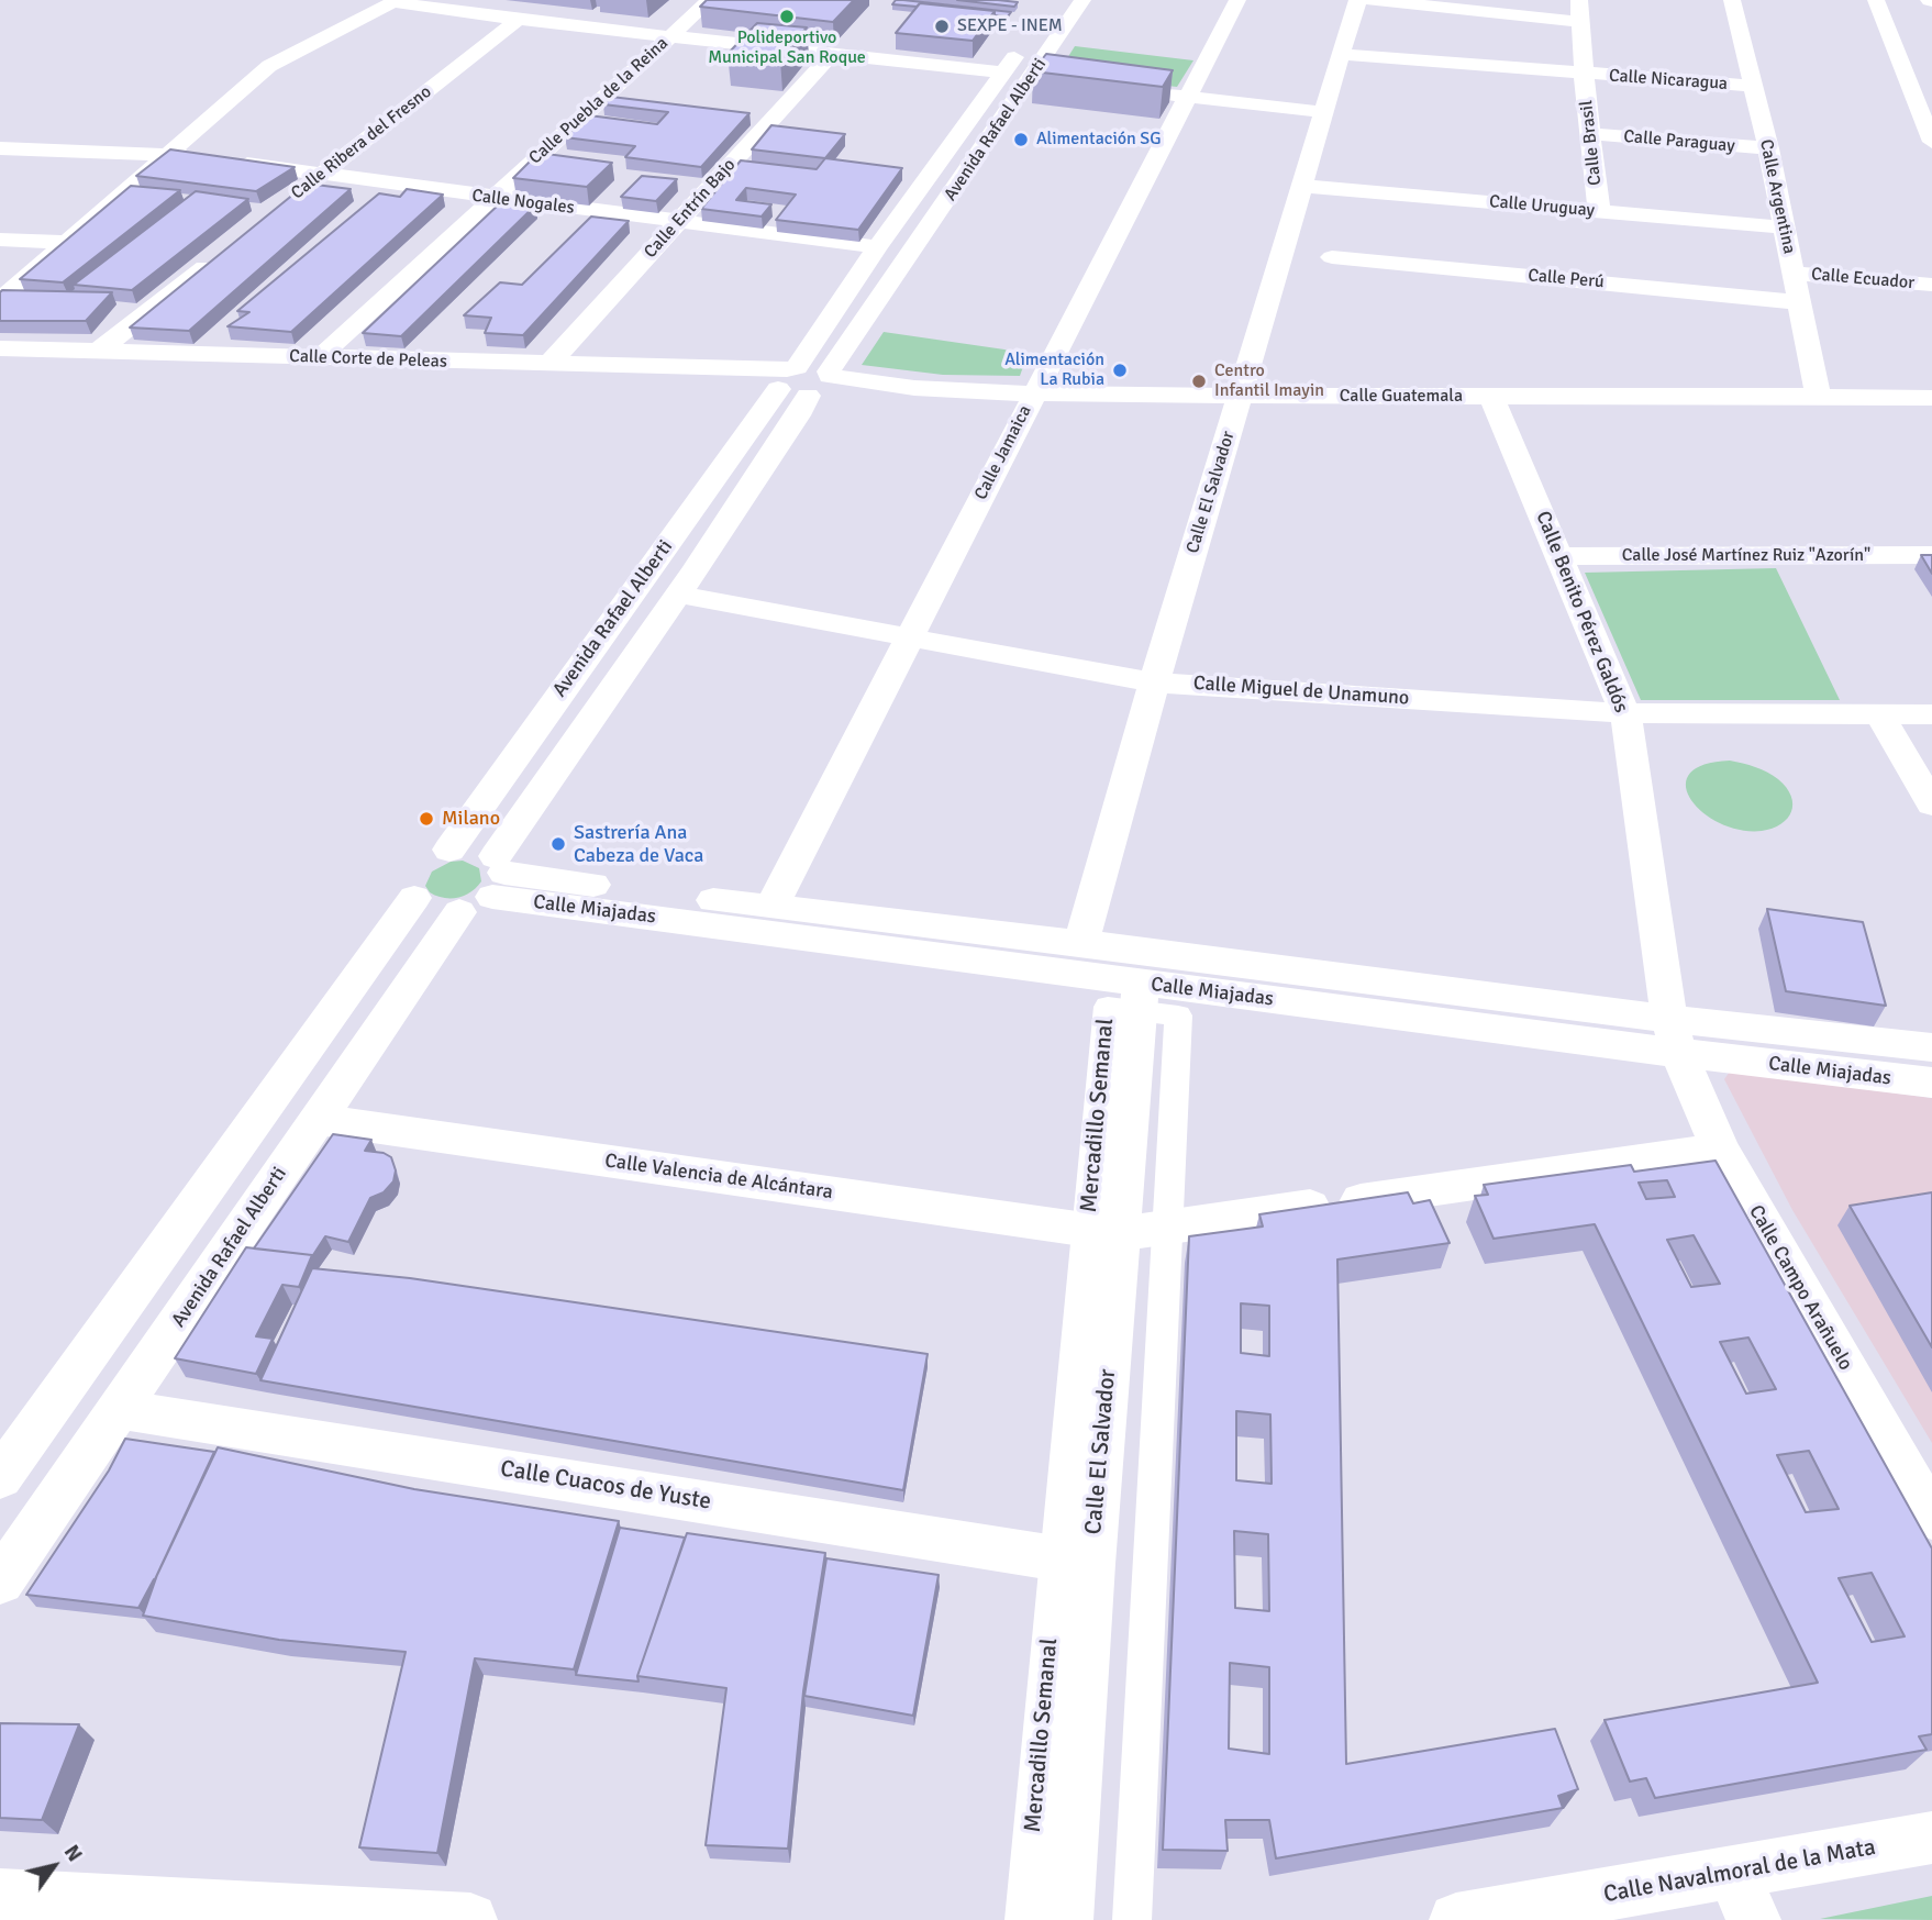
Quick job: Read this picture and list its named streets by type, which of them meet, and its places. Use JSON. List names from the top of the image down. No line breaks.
{"streets":{"street":["Calle Nicaragua","Calle Puebla de la Reina","Avenida Rafael Alberti","Calle Paraguay","Calle Ribera del Fresno","Calle Brasil","Calle Argentina","Calle Nogales","Calle Uruguay","Calle Entrín Bajo","Calle Perú","Calle Ecuador","Calle Corte de Peleas","Calle Guatemala","Calle Jamaica","Calle El Salvador","Calle José Martínez Ruiz \"Azorín\"","Calle Benito Pérez Galdós","Calle Miguel de Unamuno","Calle Miajadas","Mercadillo Semanal","Calle Valencia de Alcántara","Calle Campo Arañuelo","Calle Cuacos de Yuste","Calle Navalmoral de la Mata"]},"crossings":[["Calle Nicaragua","Calle Brasil"],["Calle Nicaragua","Calle Argentina"],["Calle Nicaragua","Calle El Salvador"],["Calle Puebla de la Reina","Calle Nogales"],["Calle Puebla de la Reina","Calle Corte de Peleas"],["Avenida Rafael Alberti","Calle Nogales"],["Avenida Rafael Alberti","Calle Corte de Peleas"],["Avenida Rafael Alberti","Calle Guatemala"],["Avenida Rafael Alberti","Calle Miguel de Unamuno"],["Avenida Rafael Alberti","Calle Miajadas"],["Avenida Rafael Alberti","Calle Valencia de Alcántara"],["Avenida Rafael Alberti","Calle Cuacos de Yuste"],["Calle Paraguay","Calle Brasil"],["Calle Paraguay","Calle Argentina"],["Calle Ribera del Fresno","Calle Nogales"],["Calle Brasil","Calle Uruguay"],["Calle Argentina","Calle Uruguay"],["Calle Argentina","Calle Perú"],["Calle Argentina","Calle Ecuador"],["Calle Argentina","Calle Guatemala"],["Calle Nogales","Calle Entrín Bajo"],["Calle Uruguay","Calle El Salvador"],["Calle Entrín Bajo","Calle Corte de Peleas"],["Calle Corte de Peleas","Calle Guatemala"],["Calle Guatemala","Calle Jamaica"],["Calle Guatemala","Calle El Salvador"],["Calle Guatemala","Calle Benito Pérez Galdós"],["Calle Jamaica","Calle Miguel de Unamuno"],["Calle Jamaica","Calle Miajadas"],["Calle El Salvador","Calle Miguel de Unamuno"],["Calle El Salvador","Calle Miajadas"],["Calle El Salvador","Calle Valencia de Alcántara"],["Calle El Salvador","Calle Cuacos de Yuste"],["Calle José Martínez Ruiz \"Azorín\"","Calle Benito Pérez Galdós"],["Calle Benito Pérez Galdós","Calle Miguel de Unamuno"],["Calle Benito Pérez Galdós","Calle Miajadas"],["Calle Benito Pérez Galdós","Calle Campo Arañuelo"],["Calle Miajadas","Calle Campo Arañuelo"],["Calle Valencia de Alcántara","Calle Campo Arañuelo"]],"places":["Polideportivo Municipal San Roque","SEXPE - INEM","Alimentación SG","Alimentación La Rubia","Centro Infantil Imayin","Milano","Sastrería Ana Cabeza de Vaca"],"north":"top right"}
